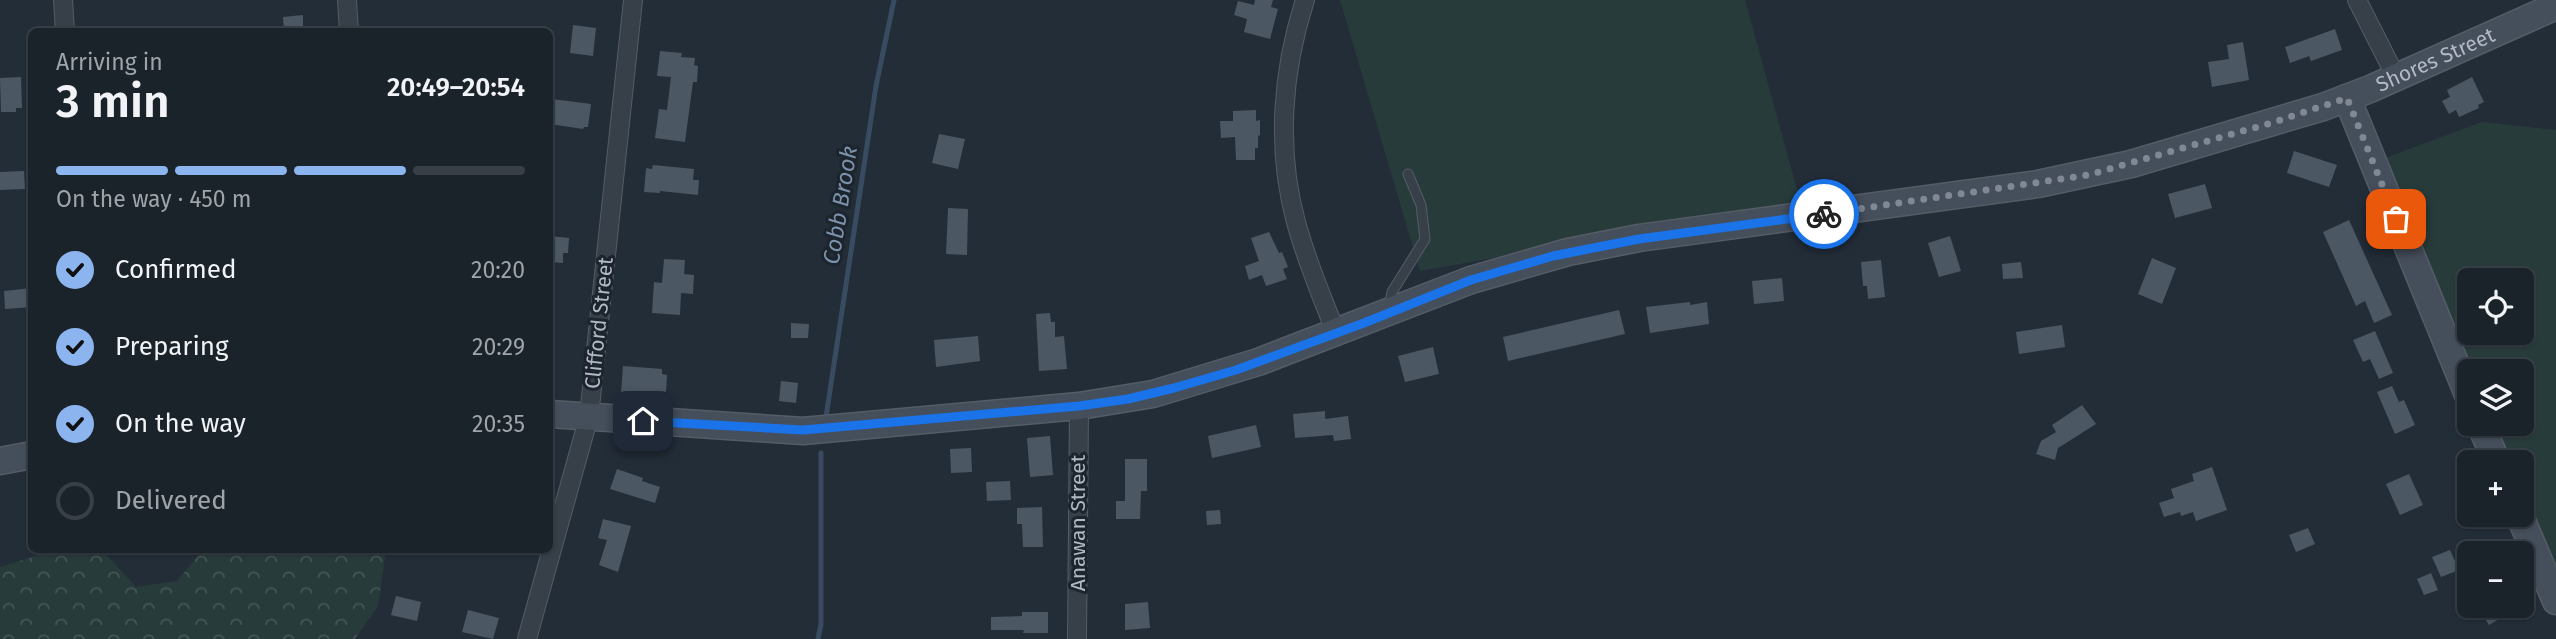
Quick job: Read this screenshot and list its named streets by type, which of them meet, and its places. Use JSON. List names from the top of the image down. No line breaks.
{"streets":{"street":["Shores Street","Clifford Street","Anawan Street"]},"crossings":[["Shores Street","Clifford Street"],["Shores Street","Anawan Street"]],"water":["Cobb Brook"],"page":{"heading":["3 min","Arriving in","20:49–20:54"],"bar":"On the way · 450 m","list":[["Confirmed","20:20"],["Preparing","20:29"],["On the way","20:35"],"Delivered"],"map_buttons":["+","−"]}}
